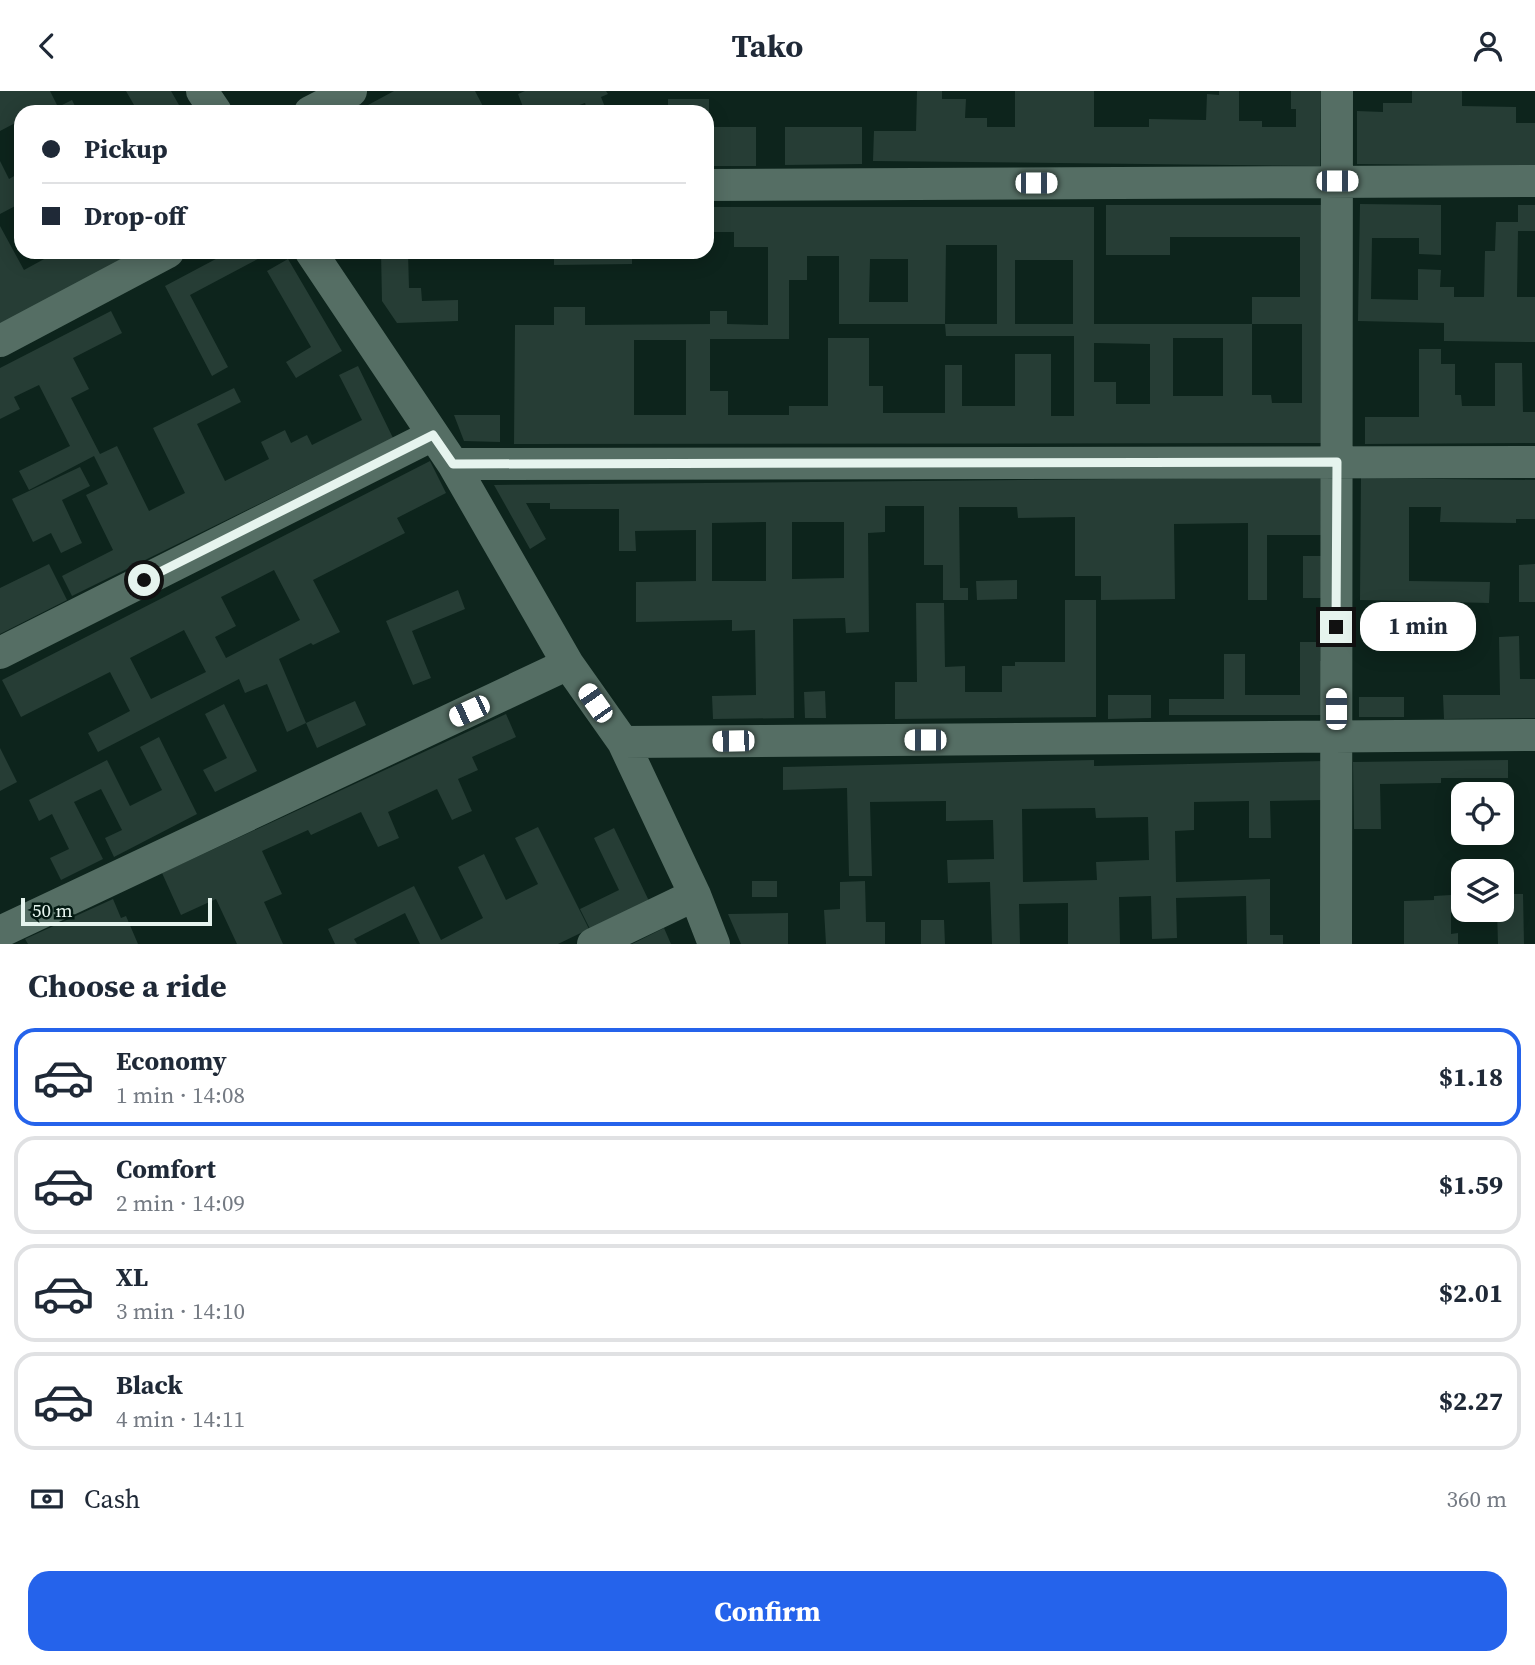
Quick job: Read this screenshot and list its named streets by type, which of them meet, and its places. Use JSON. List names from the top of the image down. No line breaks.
{"scale_bar":"50 m","page":{"header":"Tako","banner":["Pickup","Drop-off"],"bubble":"1 min","scale":"50 m","heading":"Choose a ride","list":[{"name":"Economy","note":"1 min · 14:08","value":"$1.18"},{"name":"Comfort","note":"2 min · 14:09","value":"$1.59"},{"name":"XL","note":"3 min · 14:10","value":"$2.01"},{"name":"Black","note":"4 min · 14:11","value":"$2.27"}],"pay":["Cash","360 m"],"buttons":"Confirm"}}
